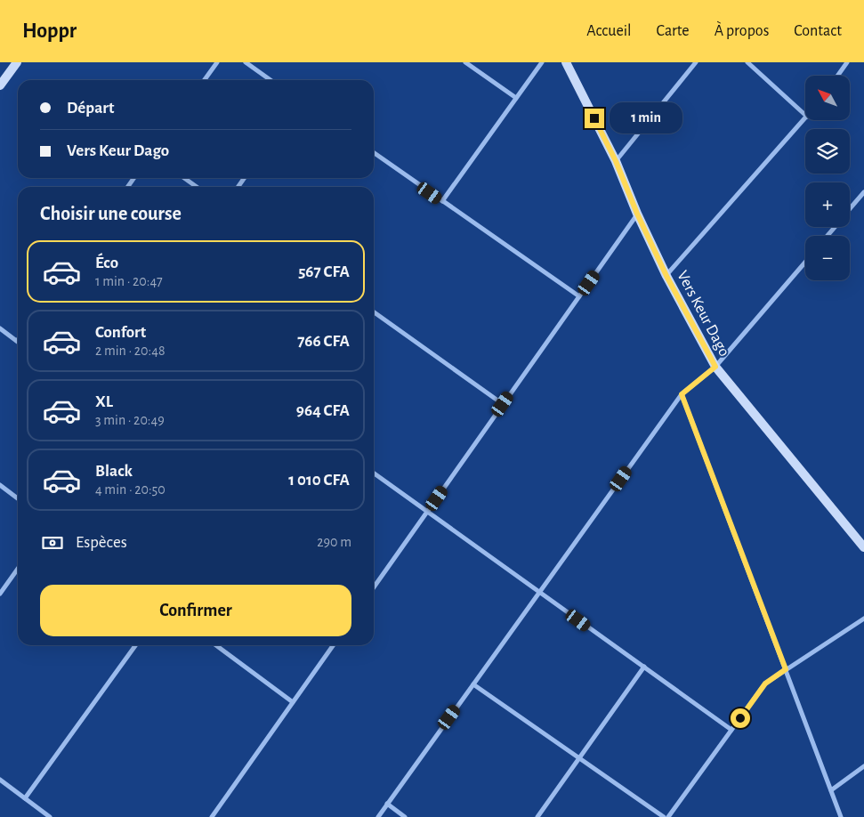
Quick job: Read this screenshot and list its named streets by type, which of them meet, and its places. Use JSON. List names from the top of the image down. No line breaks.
{"streets":{"street":["Vers Keur Dago"]},"north":"top left","page":{"header":"Hoppr","nav":["Accueil","Carte","À propos","Contact"],"map_buttons":["+","−"],"banner":["Départ","Vers Keur Dago"],"bubble":"1 min","heading":"Choisir une course","list":[{"name":"Éco","note":"1 min · 20:47","value":"567 CFA"},{"name":"Confort","note":"2 min · 20:48","value":"766 CFA"},{"name":"XL","note":"3 min · 20:49","value":"964 CFA"},{"name":"Black","note":"4 min · 20:50","value":"1 010 CFA"}],"pay":["Espèces","290 m"],"buttons":"Confirmer"}}
